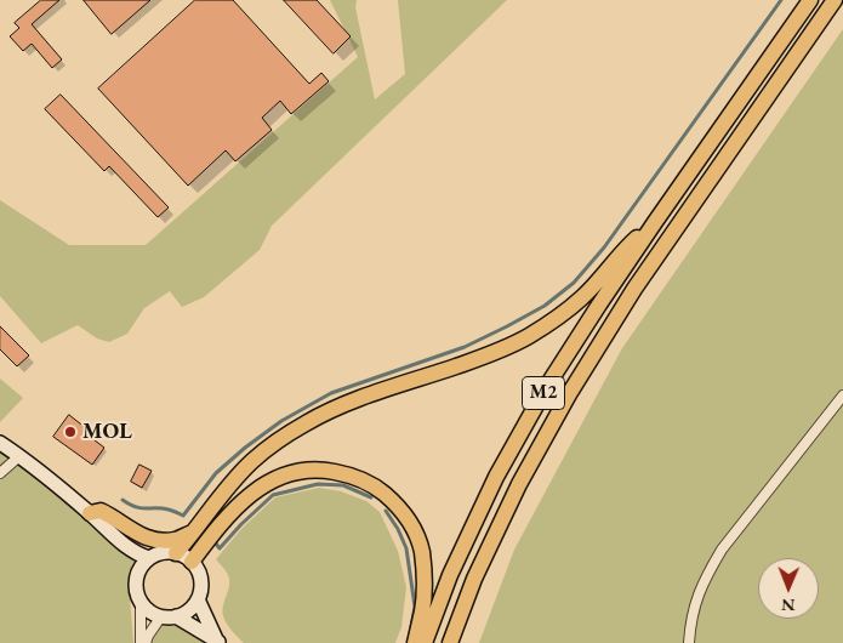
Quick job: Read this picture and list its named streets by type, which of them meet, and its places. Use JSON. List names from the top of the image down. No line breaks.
{"streets":{"highway":["M2"]},"places":["MOL"],"north":"bottom"}
